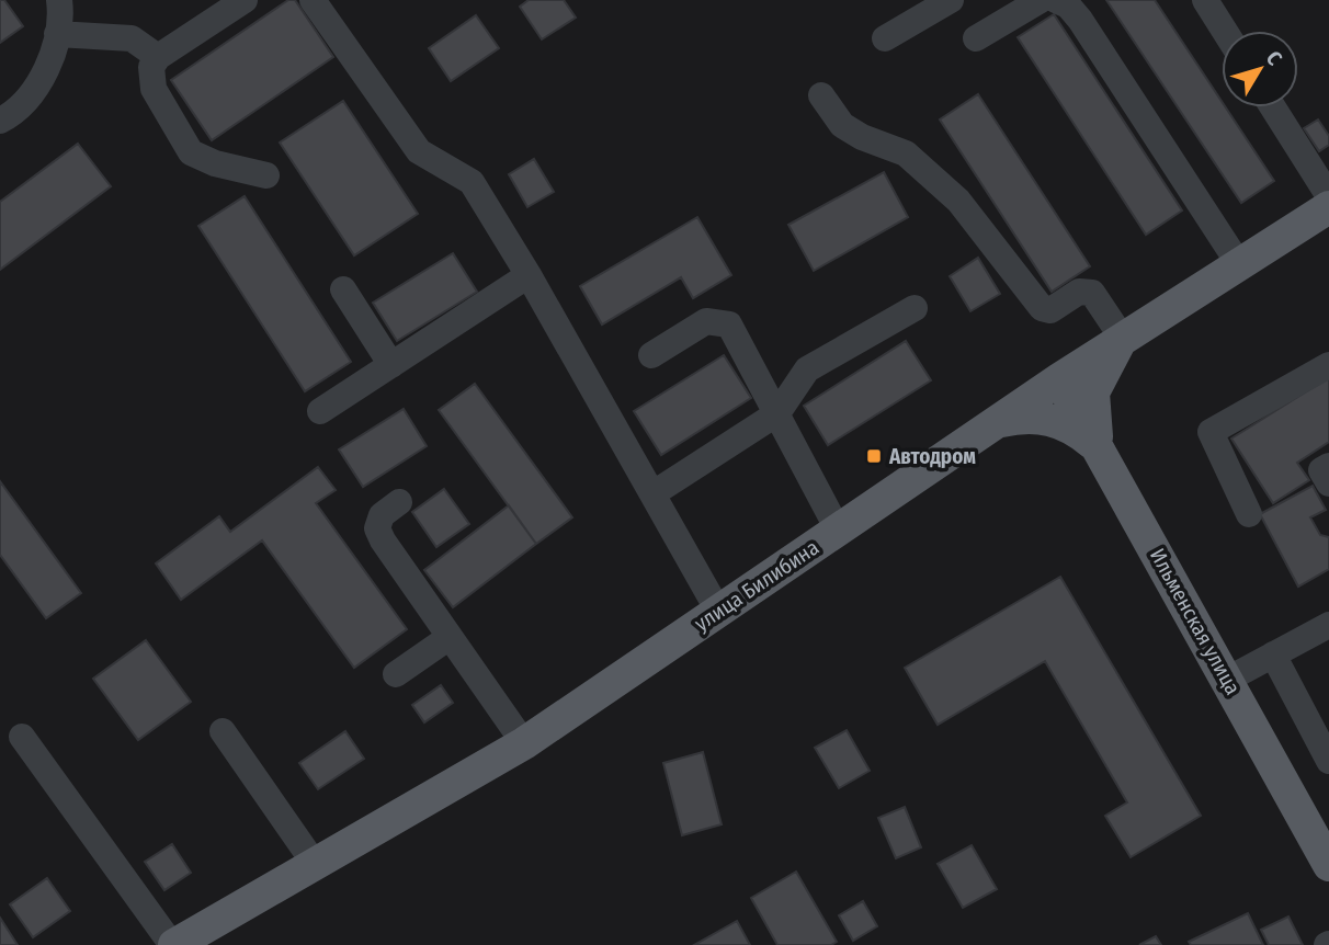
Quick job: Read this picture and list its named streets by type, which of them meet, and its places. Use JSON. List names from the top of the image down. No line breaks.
{"streets":{"main road":["улица Билибина","Ильменская улица"]},"crossings":[["улица Билибина","Ильменская улица"]],"places":{"transit":["Автодром"]},"north":"top right"}
